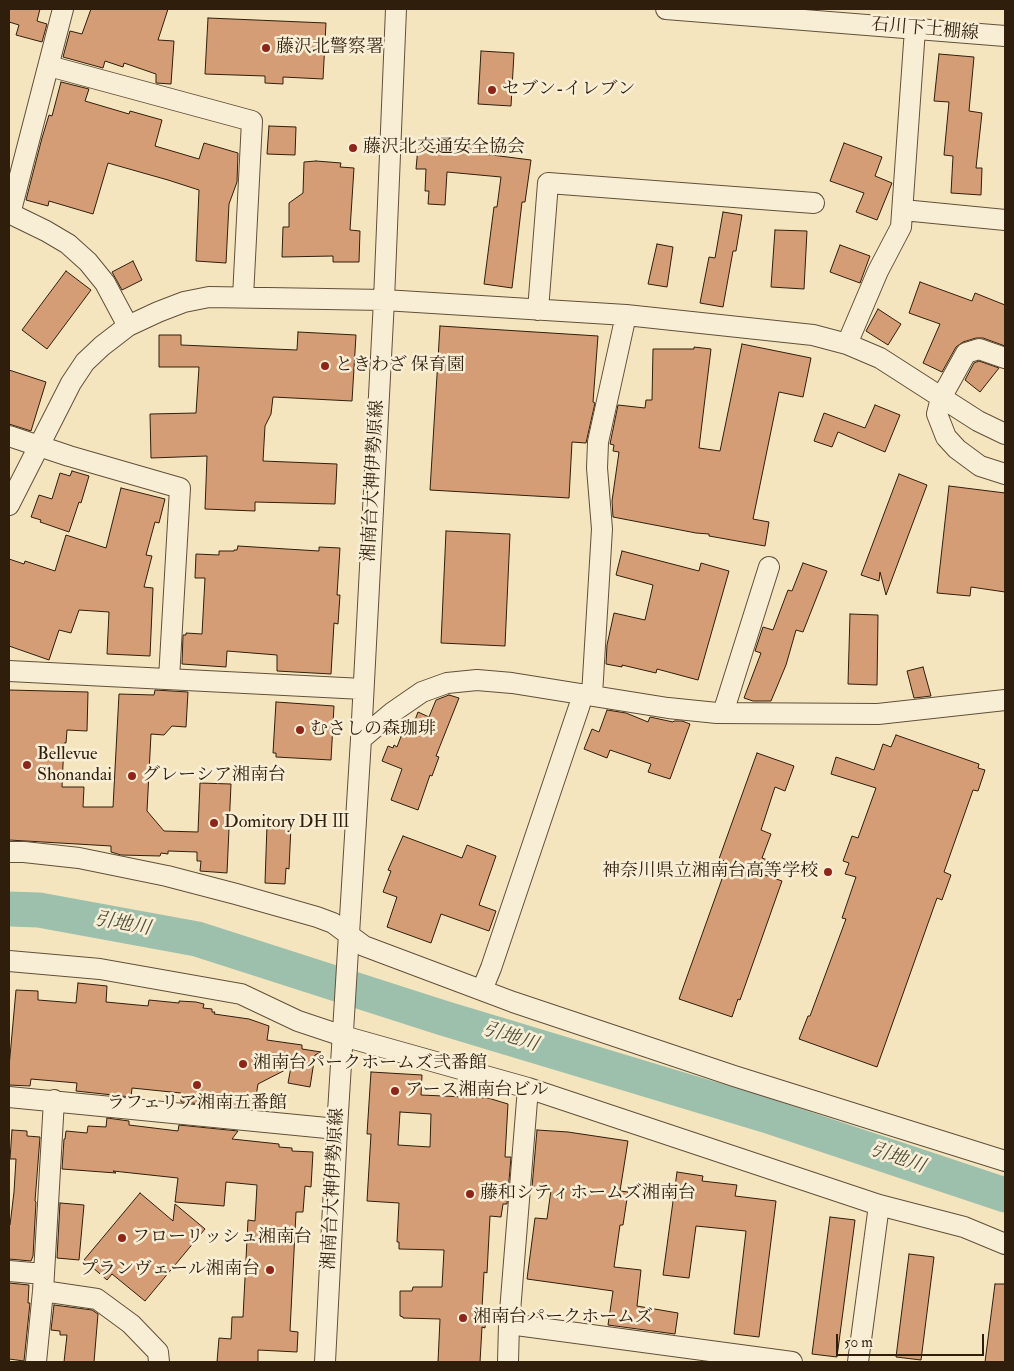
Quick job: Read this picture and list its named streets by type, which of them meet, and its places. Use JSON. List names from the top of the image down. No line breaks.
{"streets":{"street":["石川下土棚線","湘南台大神伊勢原線"]},"water":["引地川"],"places":["藤沢北警察署","セブン-イレブン","藤沢北交通安全協会","ときわざ 保育園","むさしの森珈琲","Bellevue Shonandai","グレーシア湘南台","Domitory DH Ⅲ","神奈川県立湘南台高等学校","湘南台パークホームズ弐番館","ラフェリア湘南五番館","アース湘南台ビル","藤和シティホームズ湘南台","フローリッシュ湘南台","プランヴェール湘南台","湘南台パークホームズ"],"scale_bar":"50 m"}
